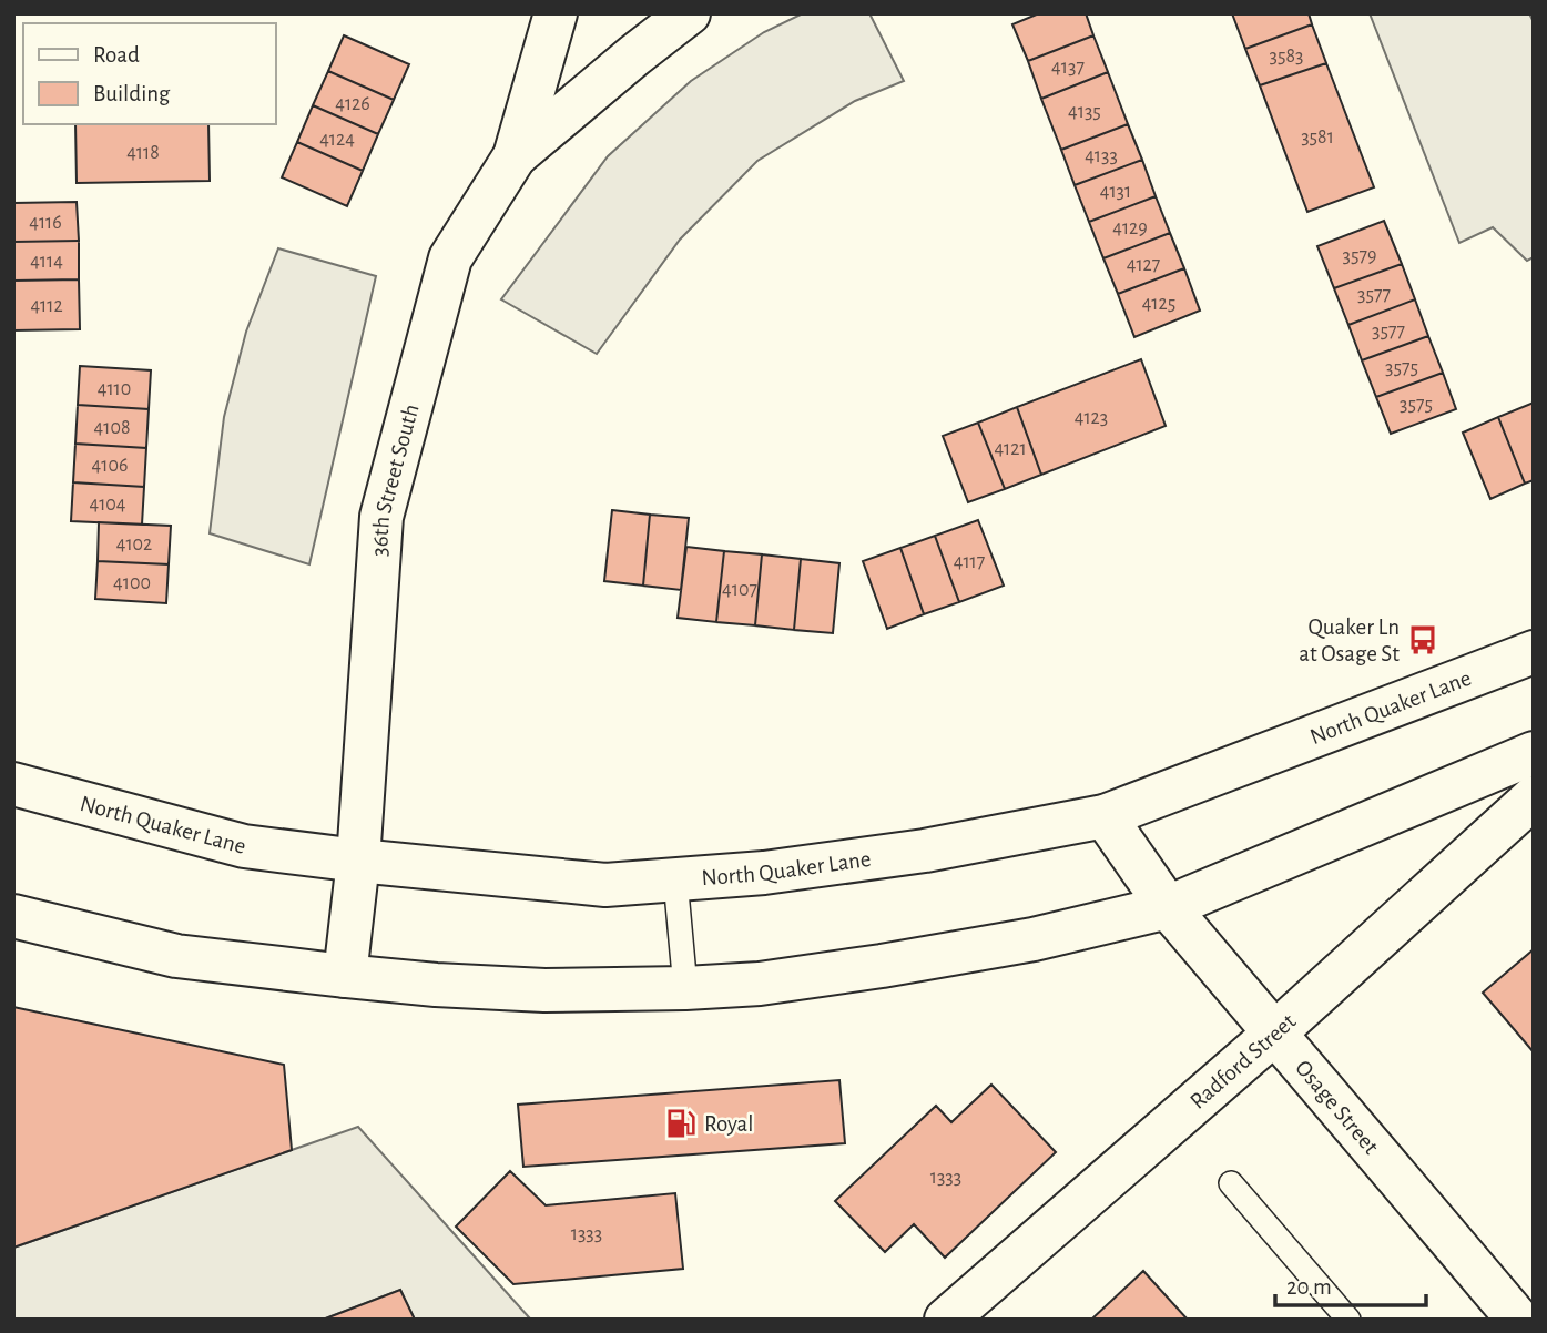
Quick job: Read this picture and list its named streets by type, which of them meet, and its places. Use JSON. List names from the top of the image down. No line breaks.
{"streets":{"main road":["36th Street South","North Quaker Lane","Radford Street","Osage Street"]},"crossings":[["36th Street South","North Quaker Lane"],["North Quaker Lane","Osage Street"],["Radford Street","Osage Street"]],"places":{"bus stop":["Quaker Ln at Osage St"],"fuel station":["Royal"]},"house_numbers":["3583","4137","4126","4135","3581","4124","4118","4133","4131","4116","4129","3579","4114","4127","3577","4125","4112","3577","3575","4110","3575","4123","4108","4121","4106","4104","4102","4117","4100","4107","1333","1333"],"legend":["Road","Building"],"scale_bar":"20 m"}
